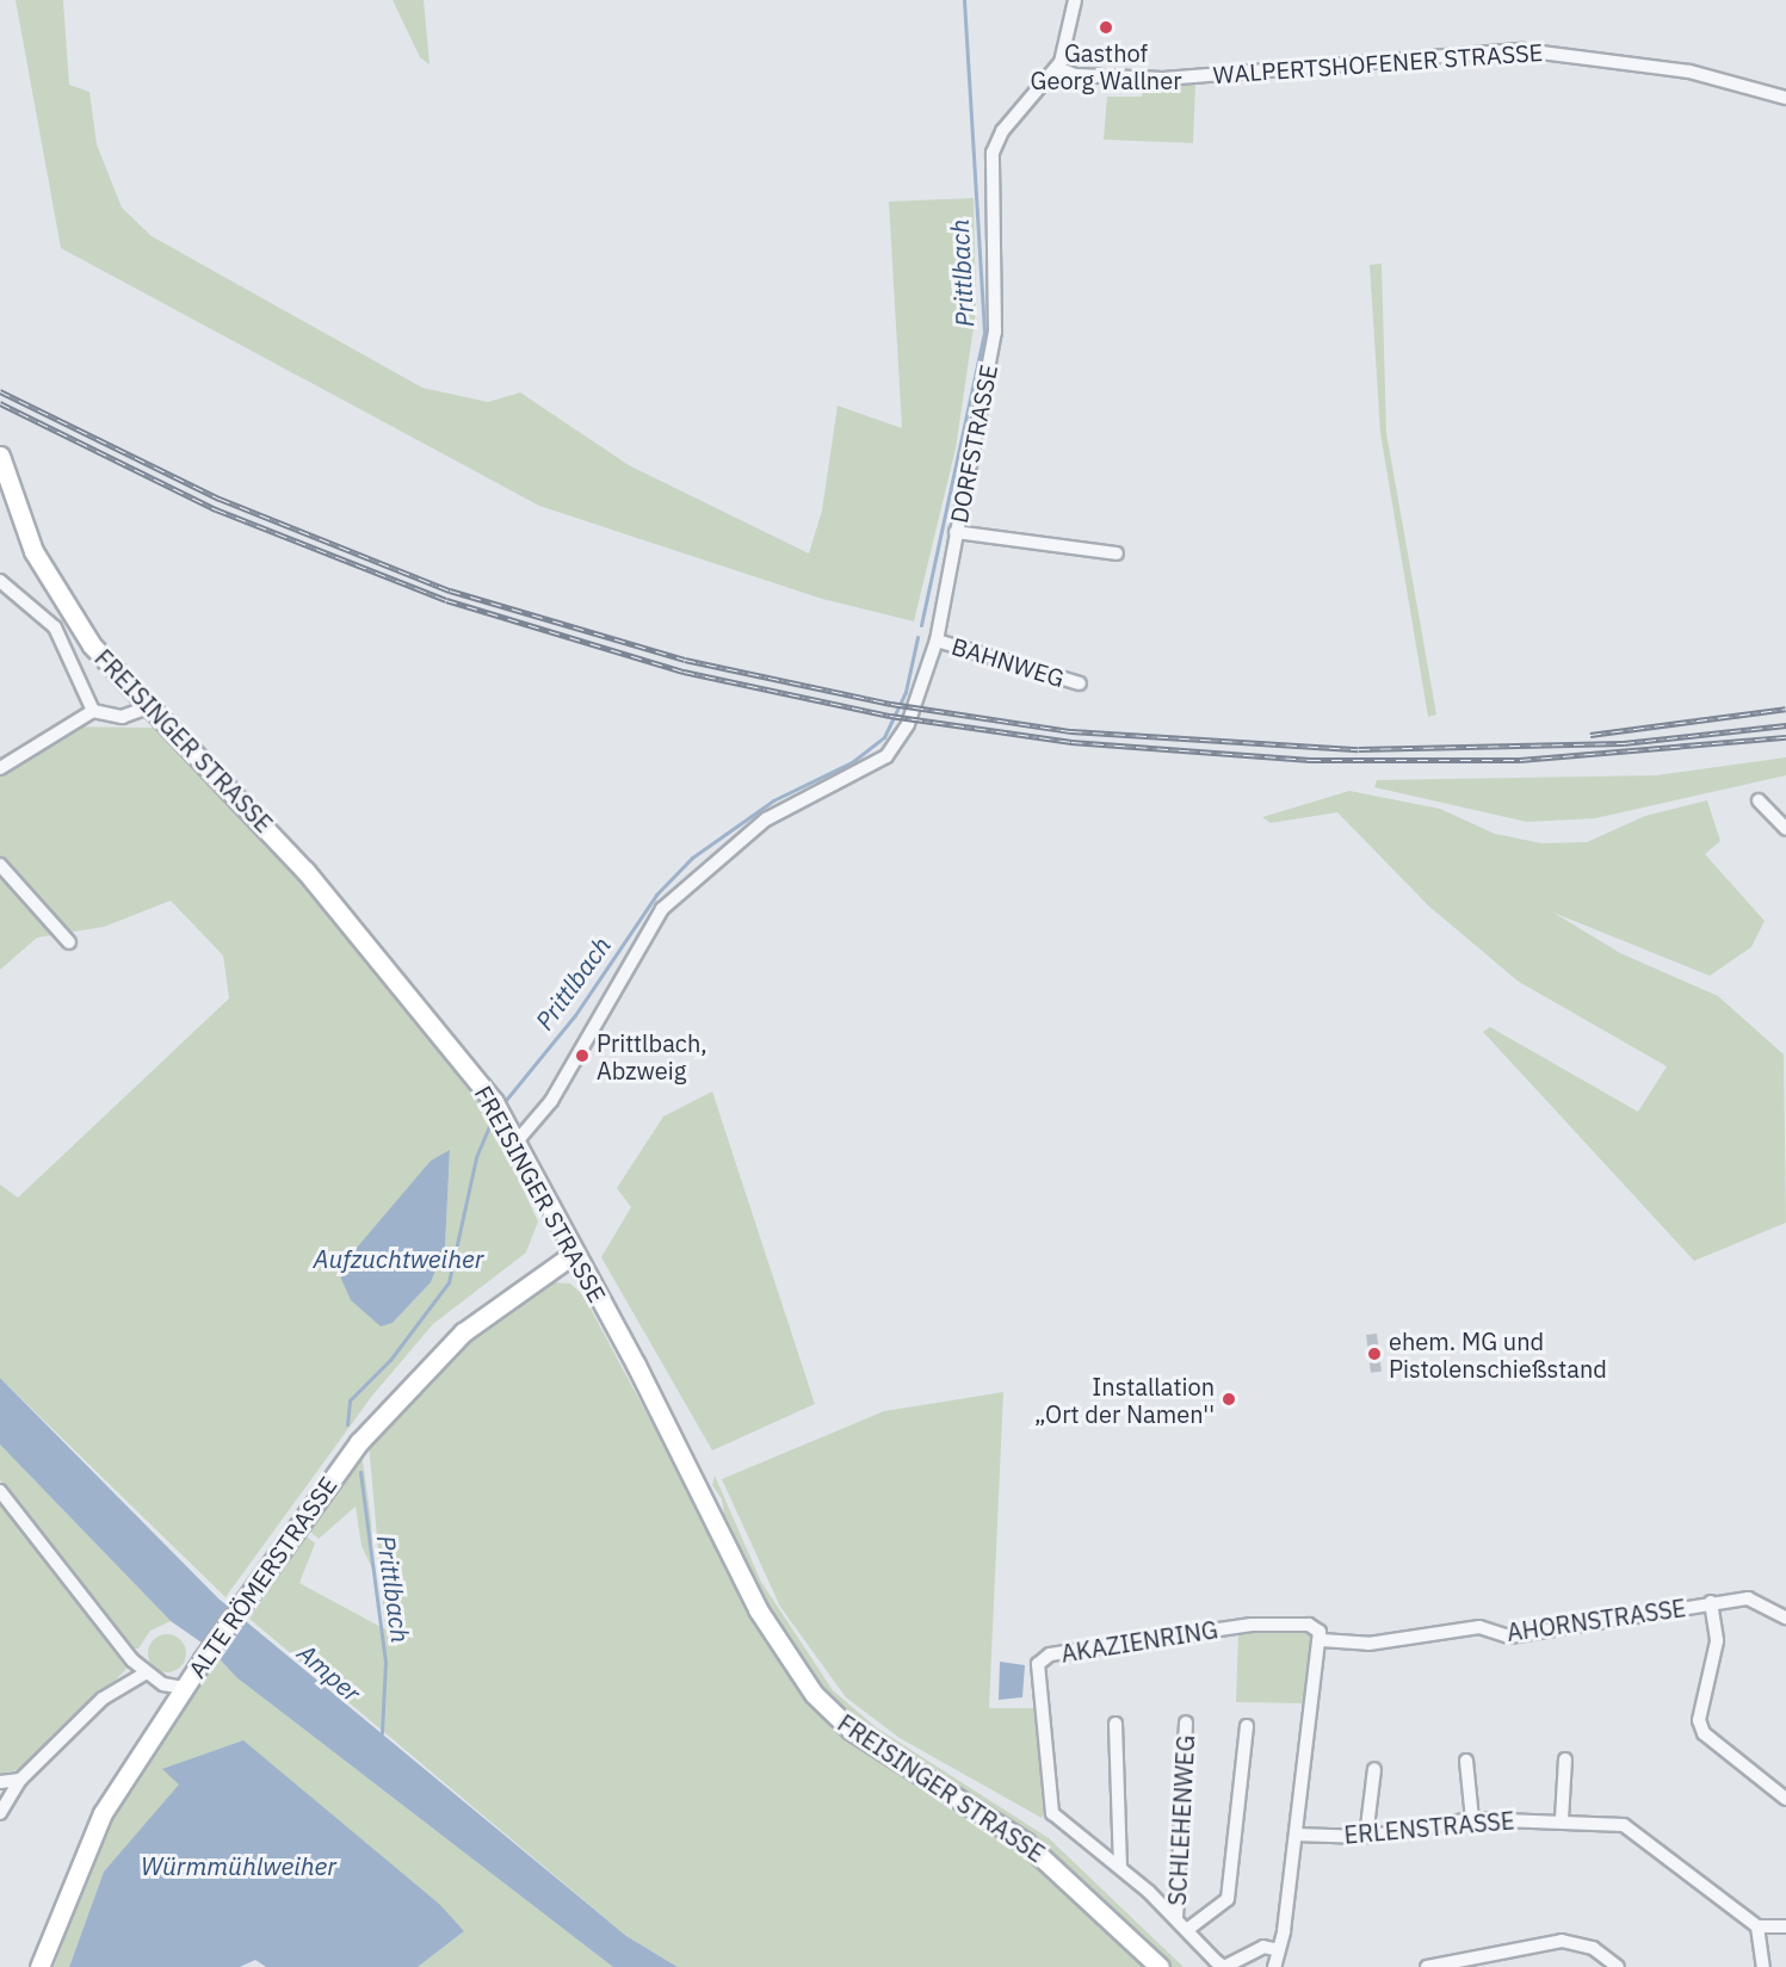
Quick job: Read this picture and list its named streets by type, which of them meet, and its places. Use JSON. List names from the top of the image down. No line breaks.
{"streets":{"main road":["FREISINGER STRASSE","ALTE RÖMERSTRASSE"],"street":["WALPERTSHOFENER STRASSE","DORFSTRASSE","BAHNWEG","AHORNSTRASSE","AKAZIENRING","SCHLEHENWEG","ERLENSTRASSE"]},"crossings":[["WALPERTSHOFENER STRASSE","DORFSTRASSE"],["DORFSTRASSE","BAHNWEG"],["DORFSTRASSE","FREISINGER STRASSE"],["FREISINGER STRASSE","ALTE RÖMERSTRASSE"],["AHORNSTRASSE","AKAZIENRING"],["AKAZIENRING","SCHLEHENWEG"]],"water":["Prittlbach","Aufzuchtweiher","Amper","Würmmühlweiher"],"places":["Gasthof Georg Wallner","Prittlbach, Abzweig","ehem. MG und Pistolenschießstand","Installation „Ort der Namen''"]}
